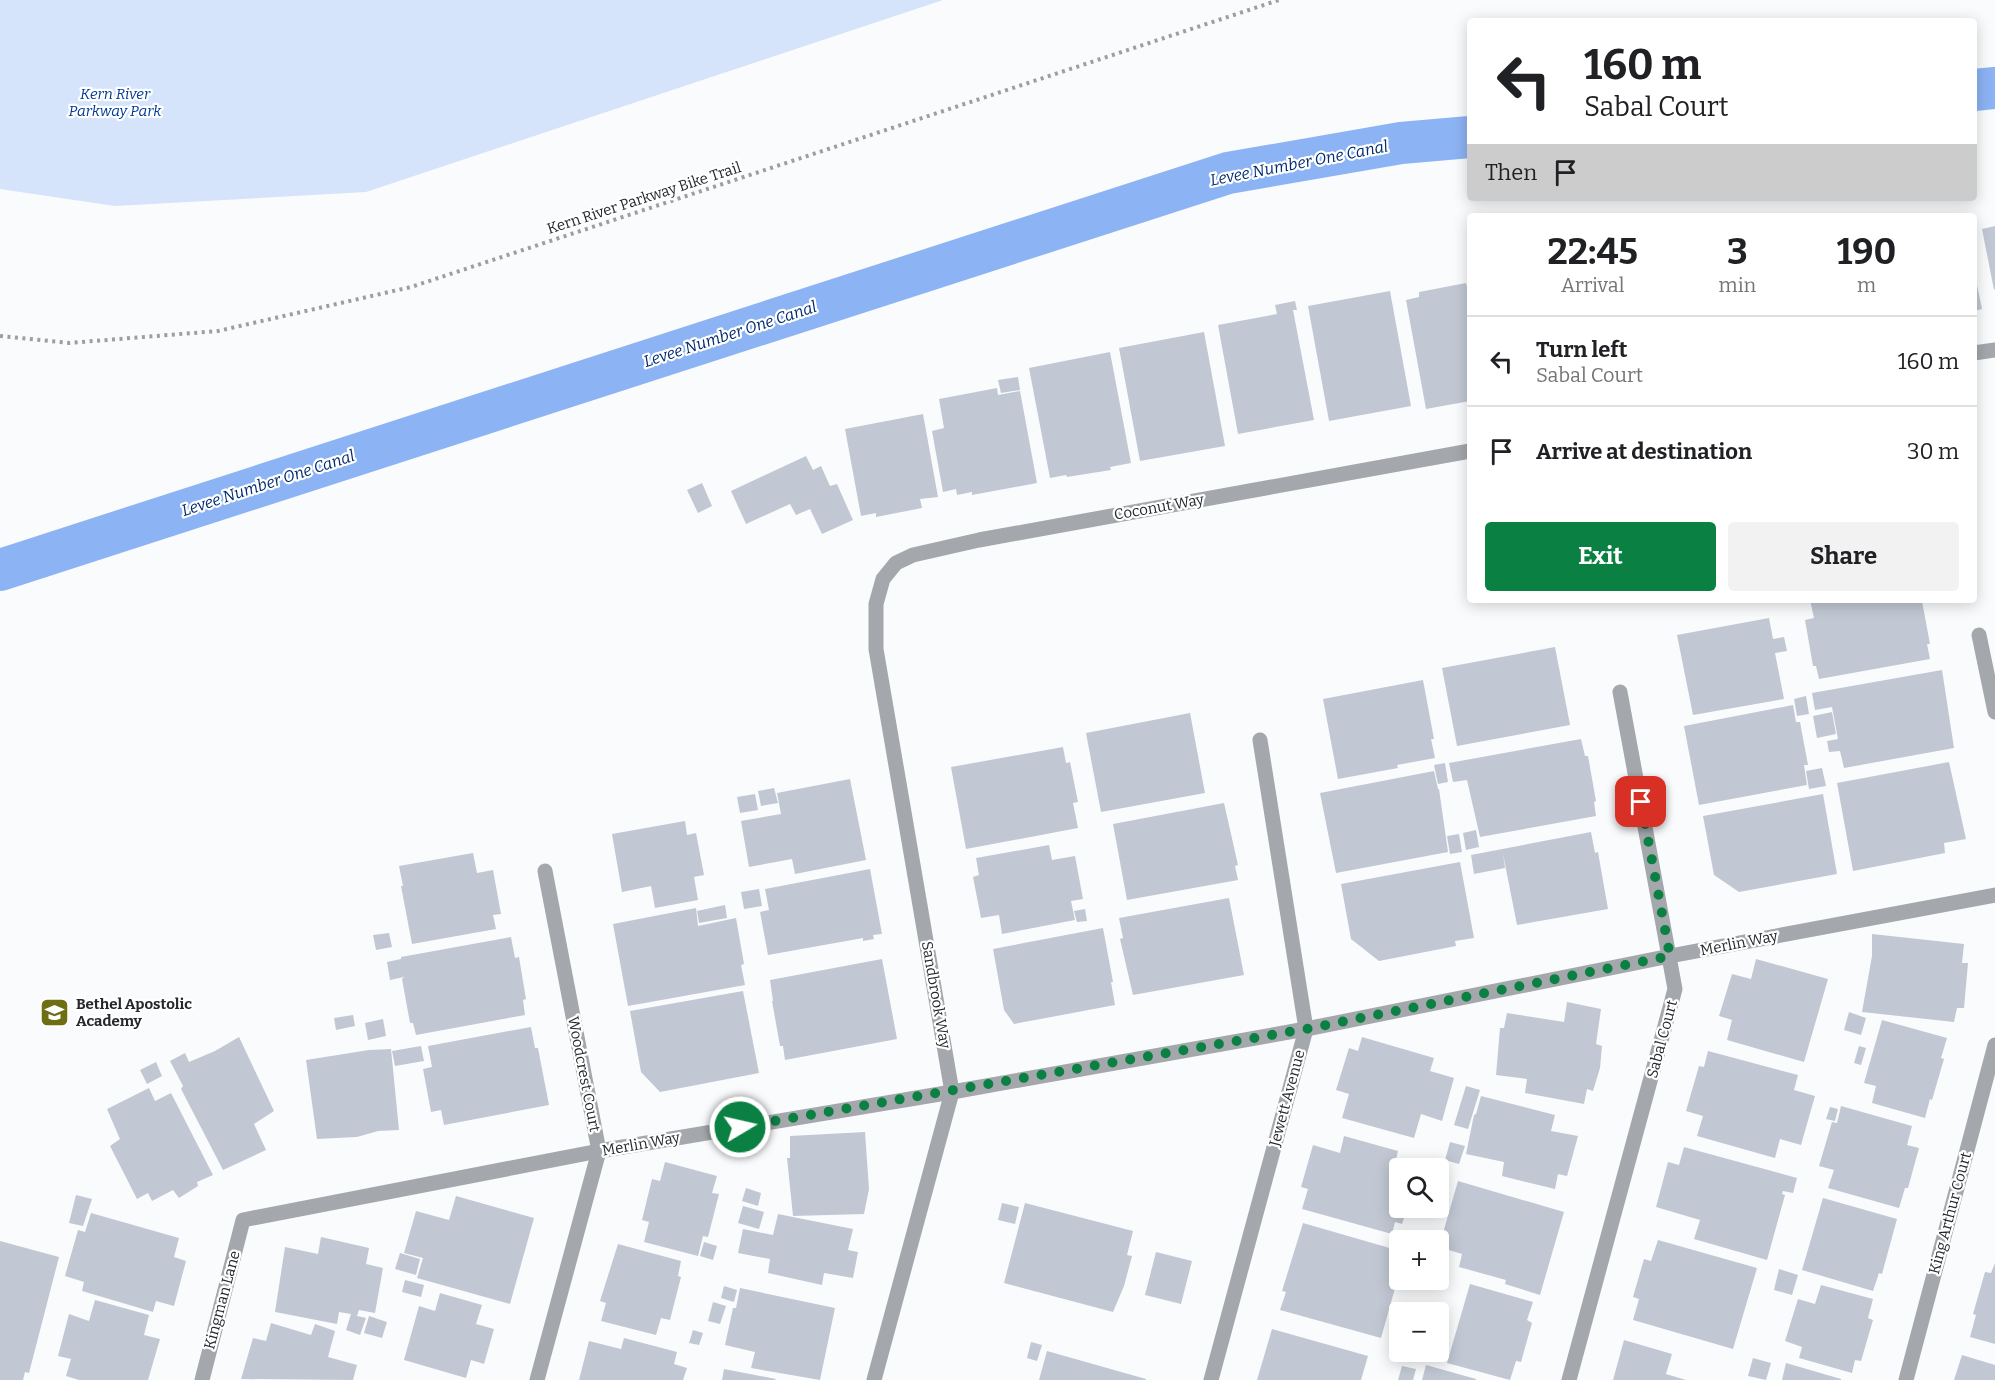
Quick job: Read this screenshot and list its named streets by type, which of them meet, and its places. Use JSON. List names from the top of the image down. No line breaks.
{"streets":{"street":["Coconut Way","Merlin Way","Sandbrook Way","Sabal Court","Woodcrest Court","Jewett Avenue","King Arthur Court","Kingman Lane"],"path":["Kern River Parkway Bike Trail"]},"crossings":[["Coconut Way","Sandbrook Way"],["Merlin Way","Sandbrook Way"],["Merlin Way","Sabal Court"],["Merlin Way","Woodcrest Court"],["Merlin Way","Jewett Avenue"],["Merlin Way","Kingman Lane"]],"water":["Levee Number One Canal"],"parks":["Kern River Parkway Park"],"places":{"school or university":["Bethel Apostolic Academy"]},"page":{"turn":["160 m","Sabal Court"],"then":"Then","eta":["22:45","Arrival","3","min","190","m"],"list":[{"name":"Turn left","note":"Sabal Court","value":"160 m"},{"name":"Arrive at destination","value":"30 m"}],"buttons":["Exit","Share"],"map_buttons":["+","−"]}}
